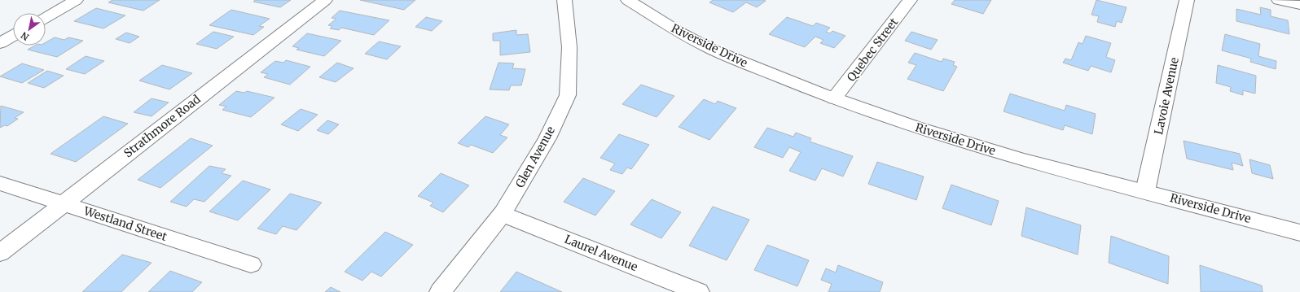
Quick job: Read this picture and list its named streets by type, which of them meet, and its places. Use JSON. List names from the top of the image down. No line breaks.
{"streets":{"street":["Riverside Drive","Quebec Street","Lavoie Avenue","Strathmore Road","Glen Avenue","Westland Street","Laurel Avenue"]},"crossings":[["Riverside Drive","Quebec Street"],["Riverside Drive","Lavoie Avenue"],["Strathmore Road","Westland Street"],["Glen Avenue","Laurel Avenue"]],"north":"bottom left"}
